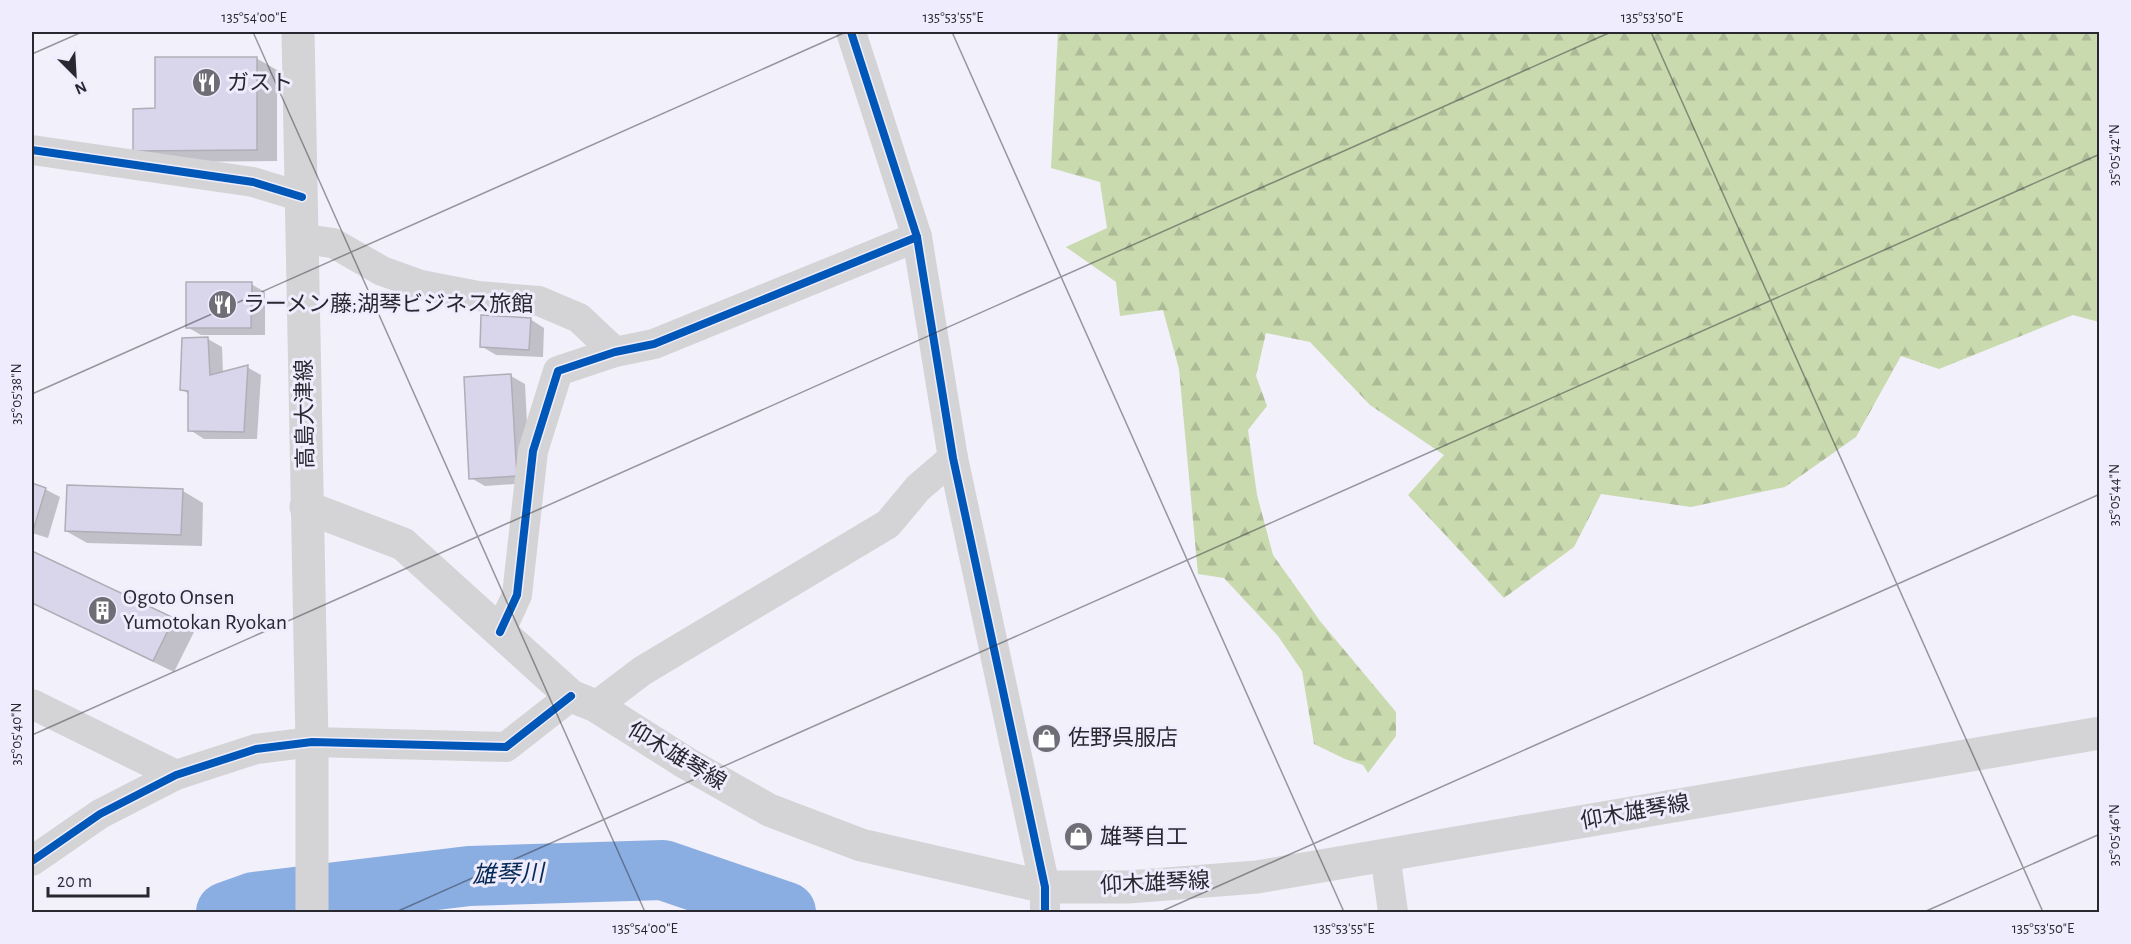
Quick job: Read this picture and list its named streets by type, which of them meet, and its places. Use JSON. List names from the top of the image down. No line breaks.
{"streets":{"main road":["高島大津線","仰木雄琴線"]},"crossings":[["高島大津線","仰木雄琴線"]],"water":["雄琴川"],"places":{"restaurant":["ガスト","ラーメン藤;湖琴ビジネス旅館"],"building":["Ogoto Onsen Yumotokan Ryokan"],"shop":["佐野呉服店","雄琴自工"]},"scale_bar":"20 m","north":"bottom right","coordinates":["135°54'00\"E","135°53'55\"E","135°53'50\"E","35°05'42\"N","35°05'38\"N","35°05'44\"N","35°05'40\"N","35°05'46\"N"]}
